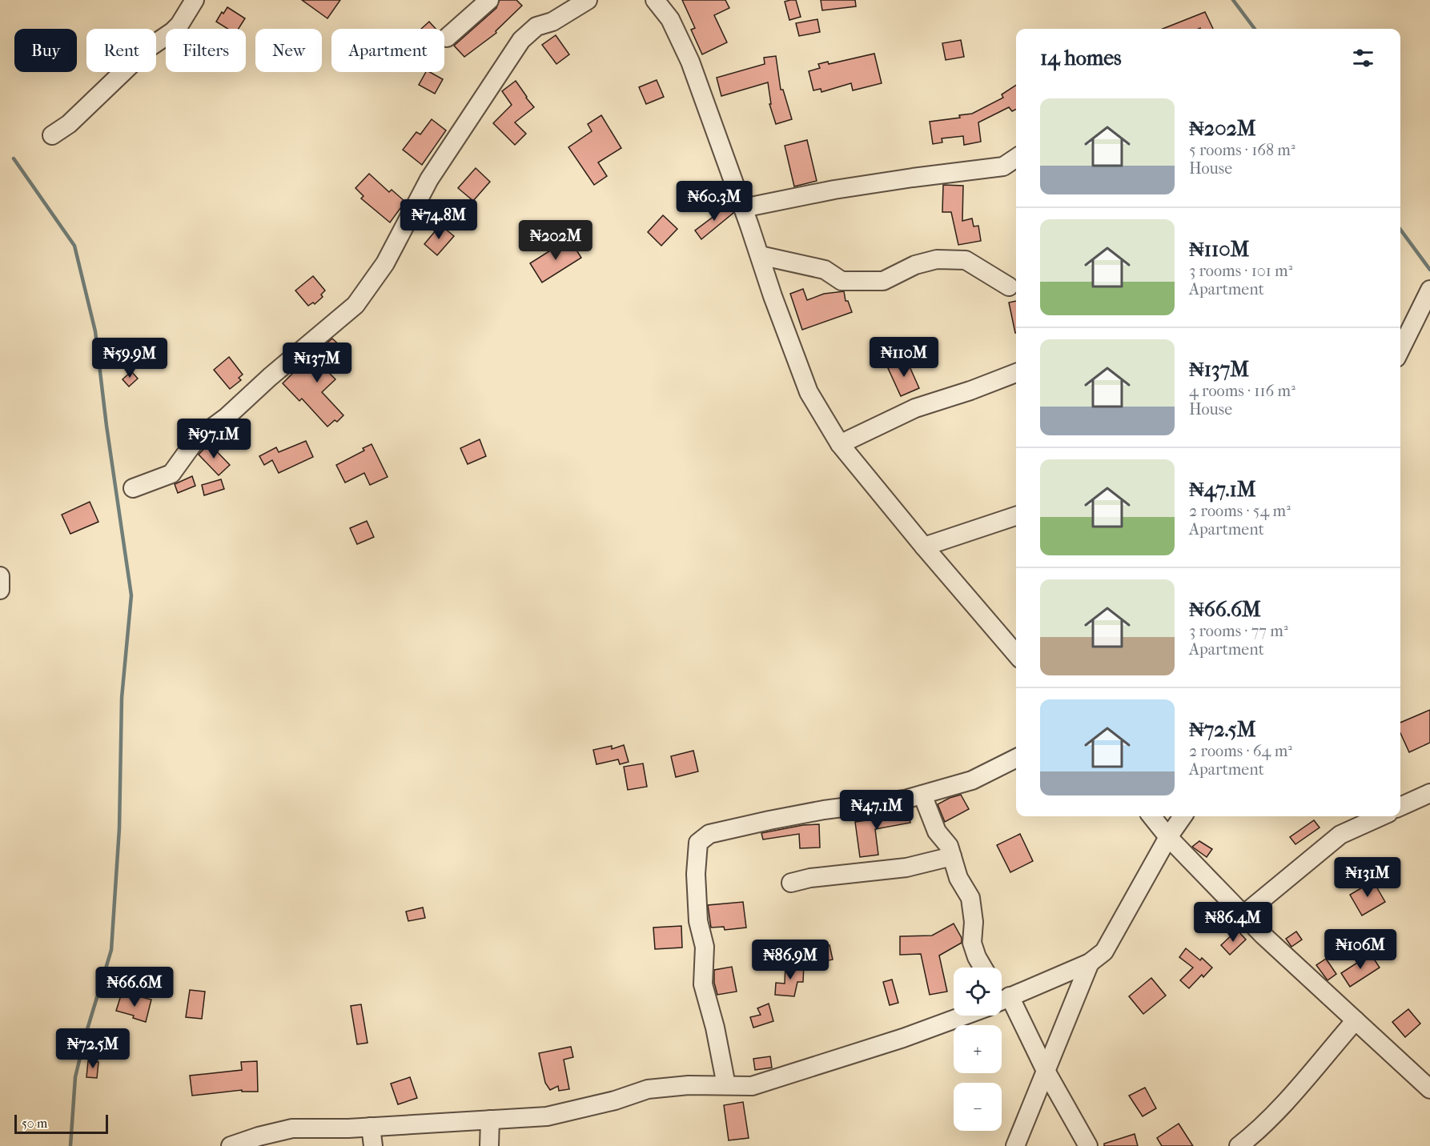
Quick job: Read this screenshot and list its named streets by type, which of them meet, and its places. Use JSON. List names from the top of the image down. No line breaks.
{"scale_bar":"50 m","page":{"chip":["Buy","Rent","Filters","New","Apartment"],"heading":"14 homes","list":[{"name":"₦202M","note":"5 rooms · 168 m² · House"},{"name":"₦110M","note":"3 rooms · 101 m² · Apartment"},{"name":"₦137M","note":"4 rooms · 116 m² · House"},{"name":"₦47.1M","note":"2 rooms · 54 m² · Apartment"},{"name":"₦66.6M","note":"3 rooms · 77 m² · Apartment"},{"name":"₦72.5M","note":"2 rooms · 64 m² · Apartment"}],"price":["₦60.3M","₦74.8M","₦202M","₦110M","₦59.9M","₦137M","₦97.1M","₦47.1M","₦131M","₦86.4M","₦106M","₦86.9M","₦66.6M","₦72.5M"],"map_buttons":["+","−"],"scale":"50 m"}}
